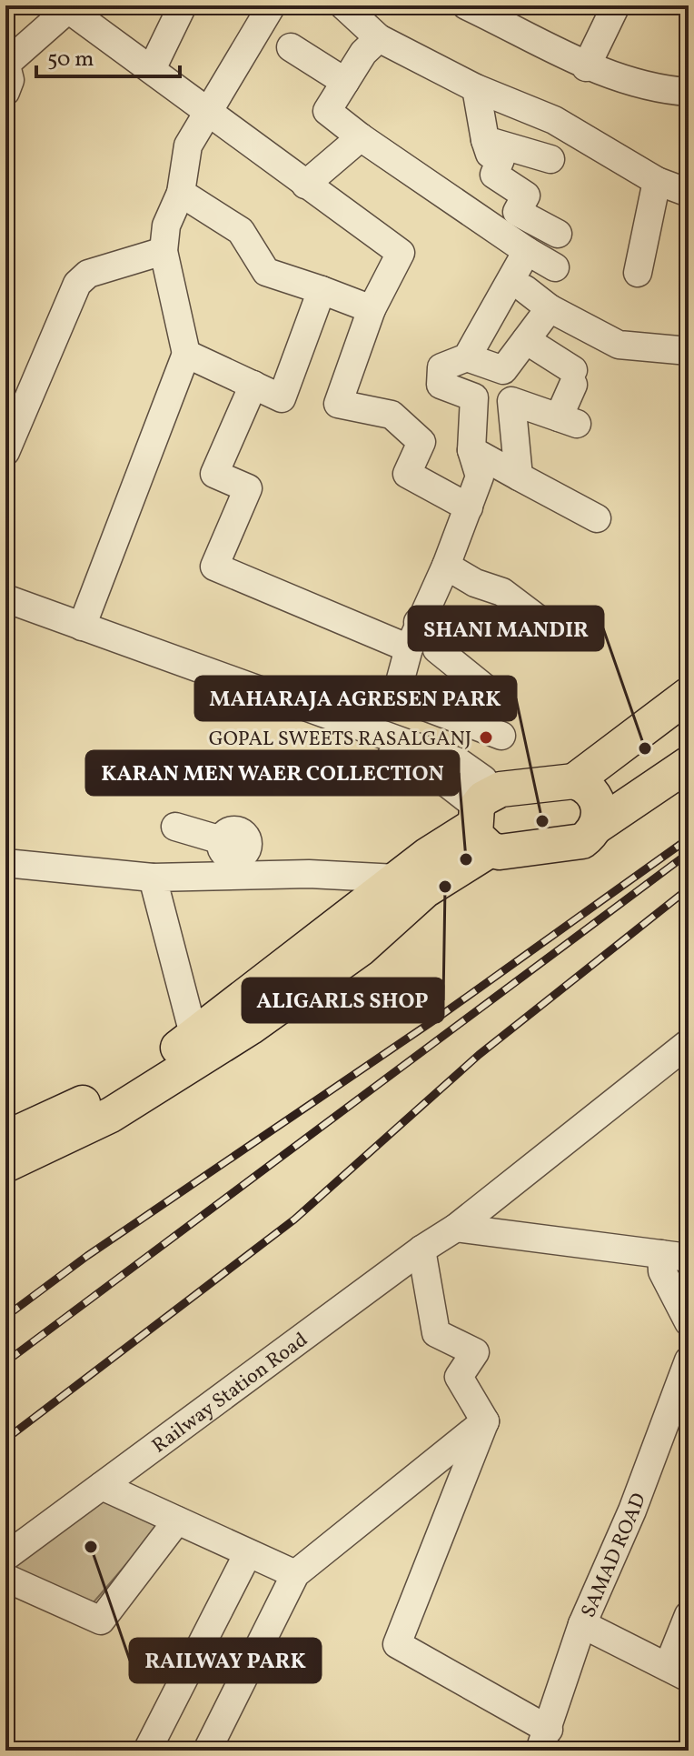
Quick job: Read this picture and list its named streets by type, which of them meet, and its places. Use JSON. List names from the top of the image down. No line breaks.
{"streets":{"street":["Railway Station Road","SAMAD ROAD"]},"places":["GOPAL SWEETS RASALGANJ","SHANI MANDIR","MAHARAJA AGRESEN PARK","KARAN MEN WAER COLLECTION","ALIGARLS SHOP","RAILWAY PARK"],"scale_bar":"50 m"}
